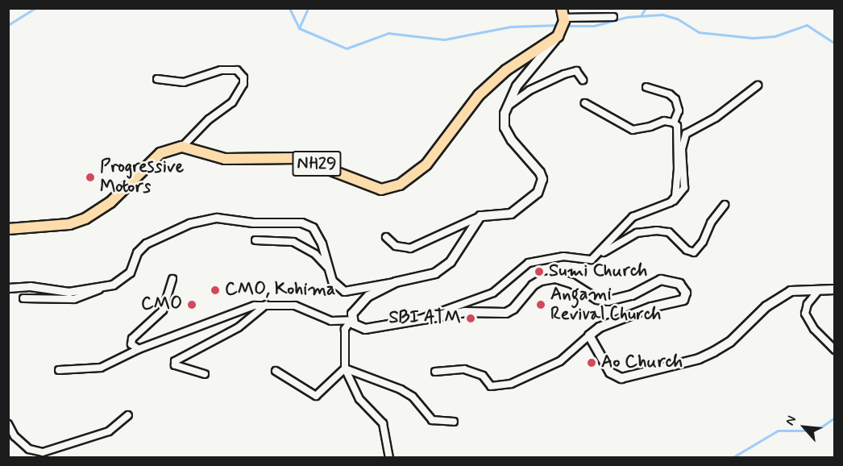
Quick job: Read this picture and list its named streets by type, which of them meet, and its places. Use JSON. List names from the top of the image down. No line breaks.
{"streets":{"highway":["NH29"]},"places":["Progressive Motors","Sumi Church","CMO, Kohima","CMO","Angami Revival Church","SBI ATM","Ao Church"],"north":"top left"}
